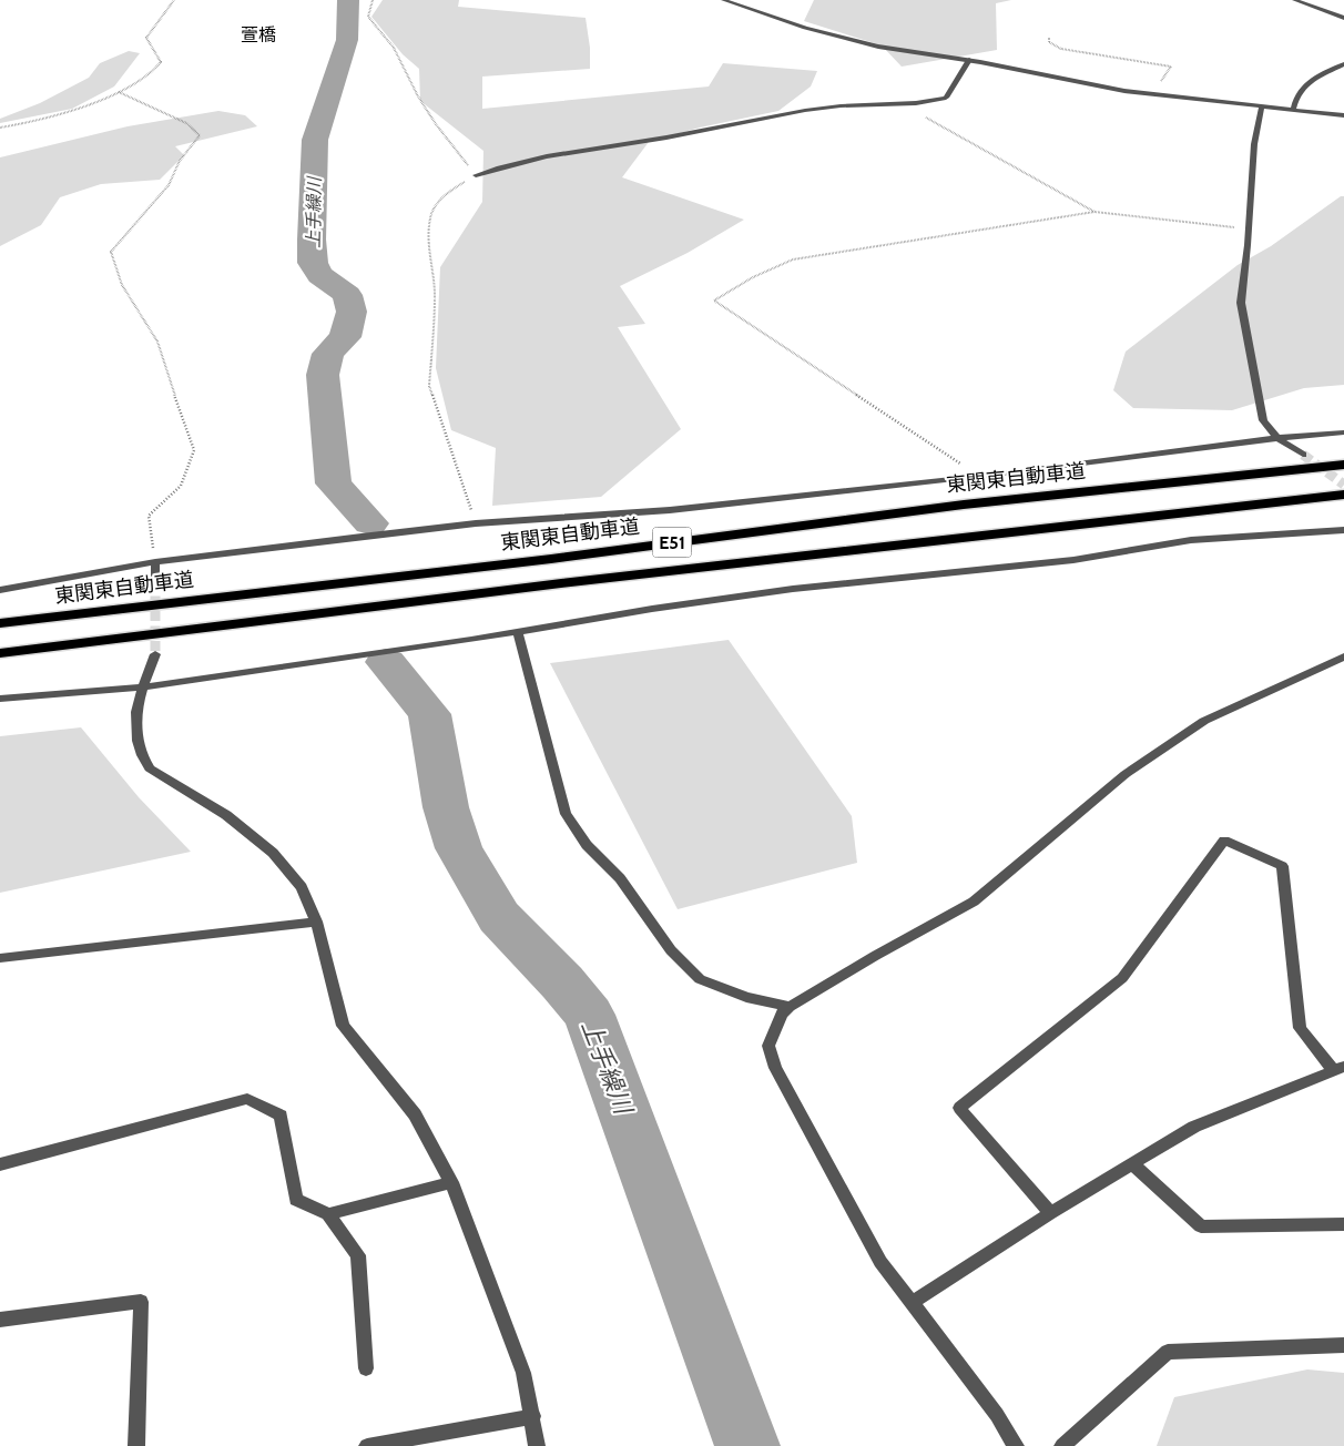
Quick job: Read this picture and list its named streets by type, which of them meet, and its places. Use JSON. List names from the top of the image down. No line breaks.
{"streets":{"highway":["東関東自動車道","E51"]},"districts":["萱橋"],"water":["上手繰川"]}
